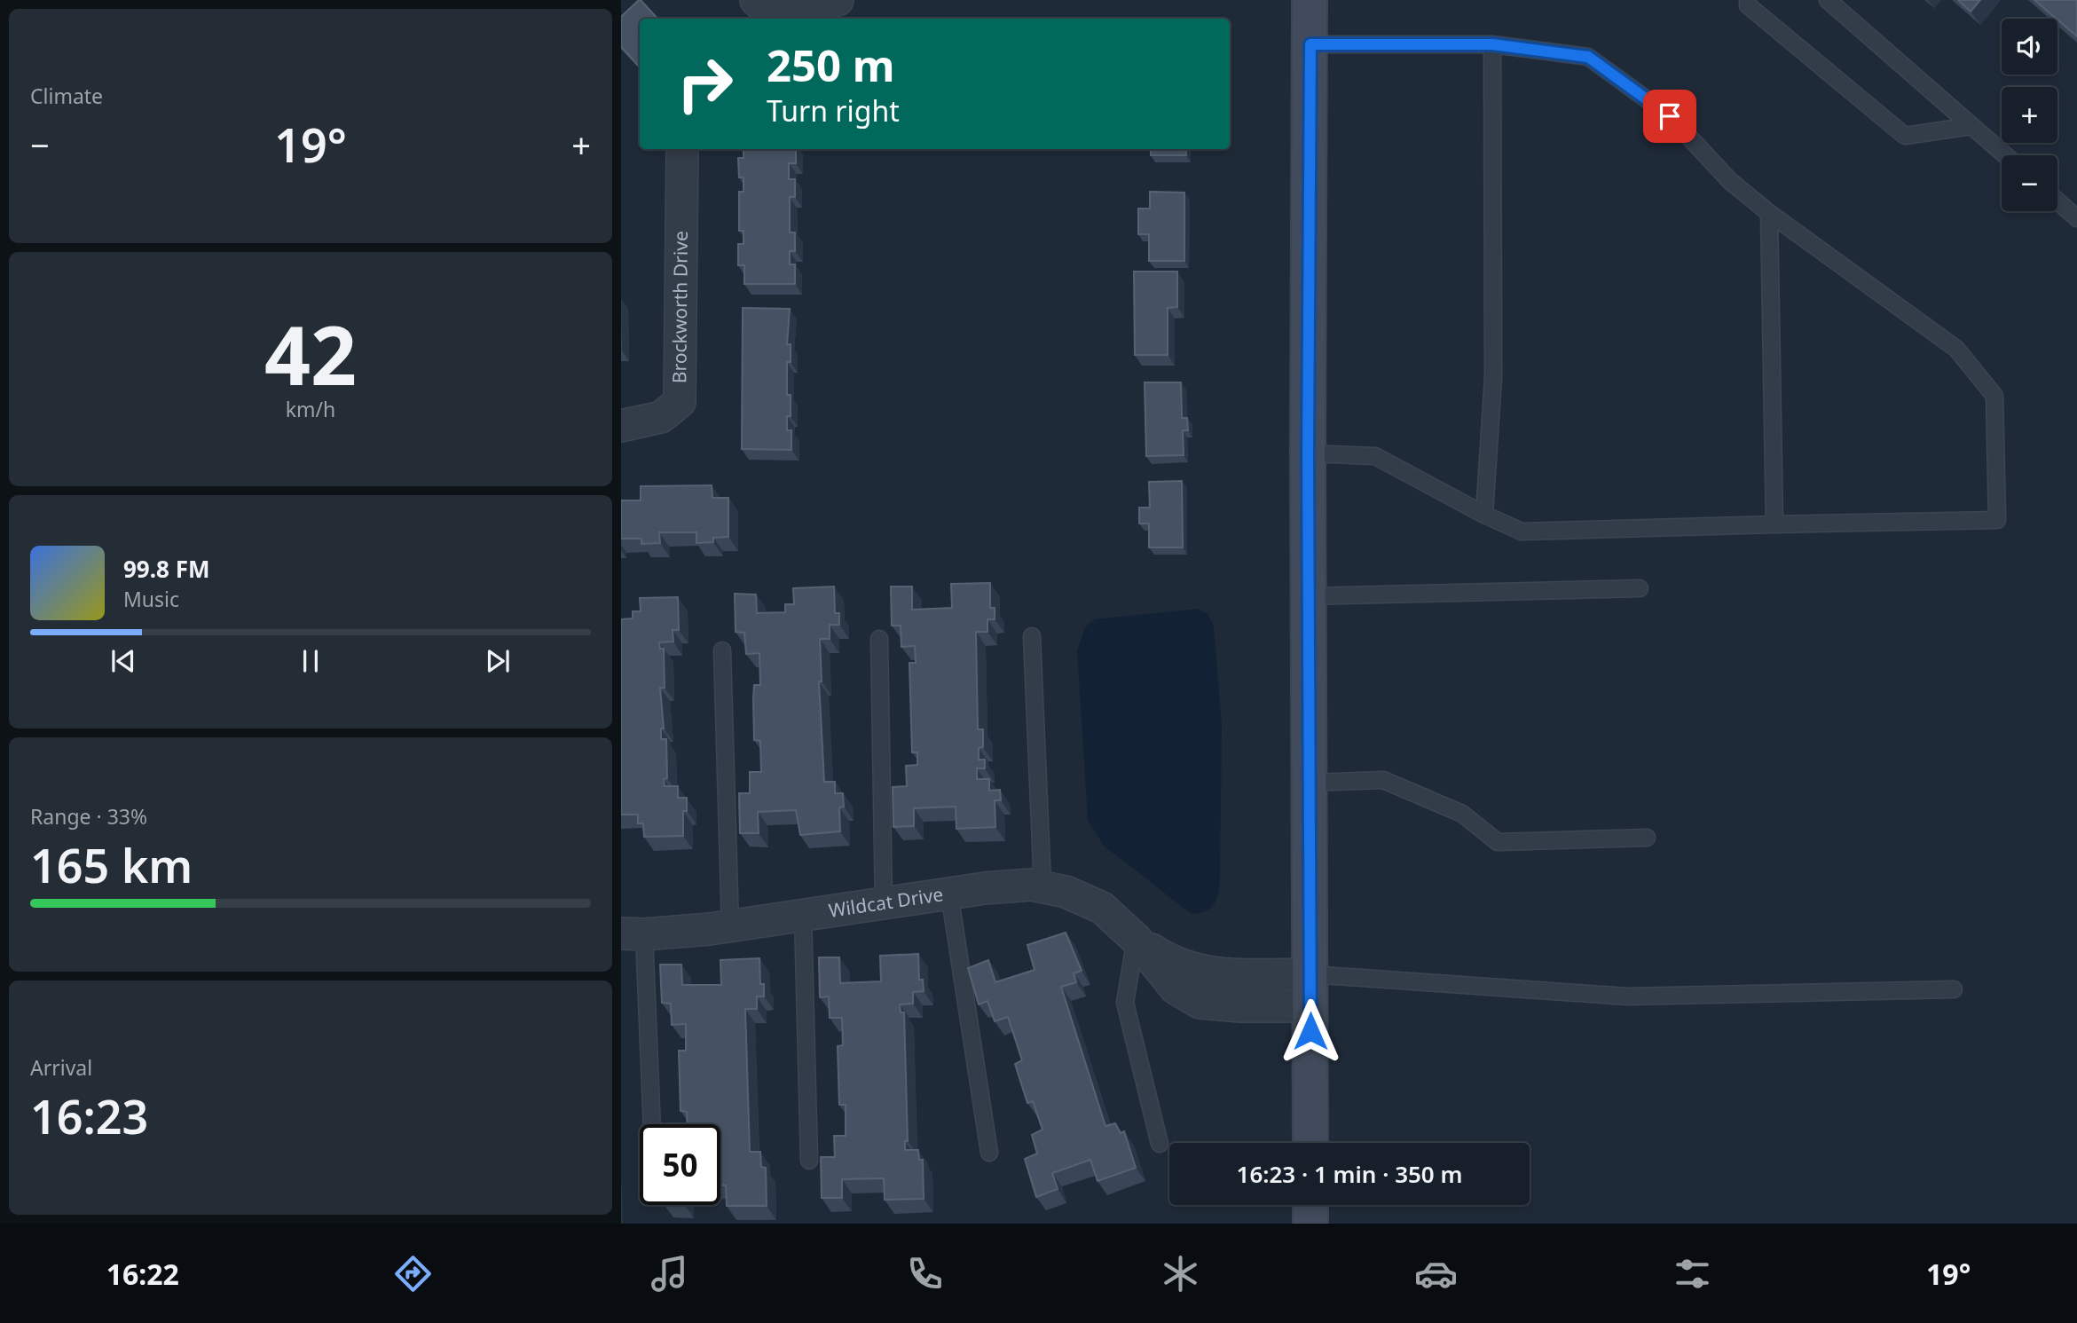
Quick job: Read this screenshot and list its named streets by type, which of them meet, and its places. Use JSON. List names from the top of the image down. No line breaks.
{"streets":{"street":["Brockworth Drive","Wildcat Drive"]},"page":{"tile":["Climate",["42","km/h"],["Range · 33%","165 km"],["Arrival","16:23"]],"map_buttons":["+","−"],"turn":["250 m","Turn right"],"heat":["−","19°","+"],"song":["99.8 FM","Music"],"limit":"50","trip":"16:23 · 1 min · 350 m","tabs":["16:22","19°"]}}
